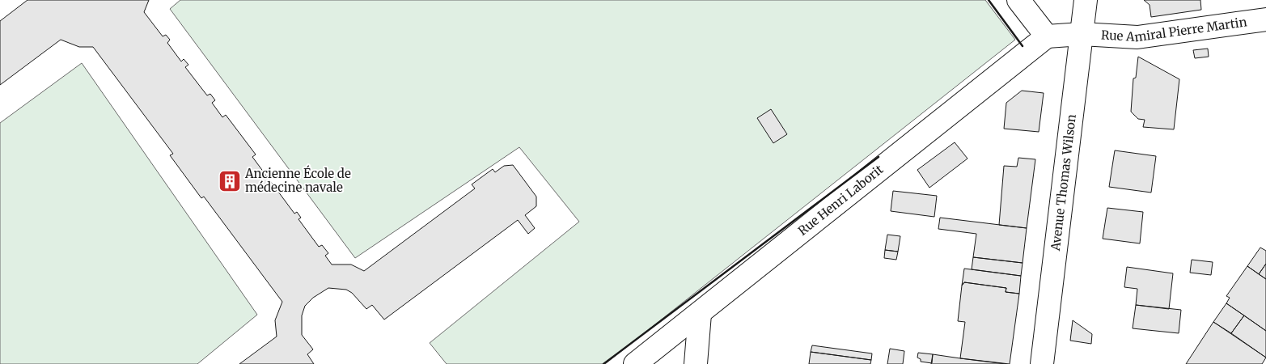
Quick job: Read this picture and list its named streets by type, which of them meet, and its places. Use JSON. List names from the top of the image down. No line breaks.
{"streets":{"street":["Rue Amiral Pierre Martin","Avenue Thomas Wilson","Rue Henri Laborit"]},"crossings":[["Rue Amiral Pierre Martin","Avenue Thomas Wilson"],["Rue Amiral Pierre Martin","Rue Henri Laborit"]],"places":{"building":["Ancienne École de médecine navale"]}}
